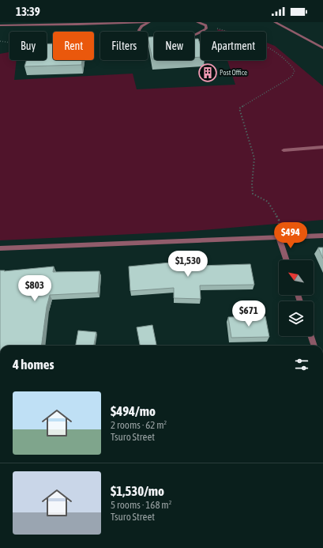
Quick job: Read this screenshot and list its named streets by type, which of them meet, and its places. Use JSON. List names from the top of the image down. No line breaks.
{"places":{"building":["Post Office"]},"north":"top left","page":{"status":"13:39","chip":["Buy","Rent","Filters","New","Apartment"],"price":["$494","$1,530","$803","$671"],"heading":"4 homes","list":[{"name":"$494/mo","note":"2 rooms · 62 m² · Tsuro Street"},{"name":"$1,530/mo","note":"5 rooms · 168 m² · Tsuro Street"}]}}
